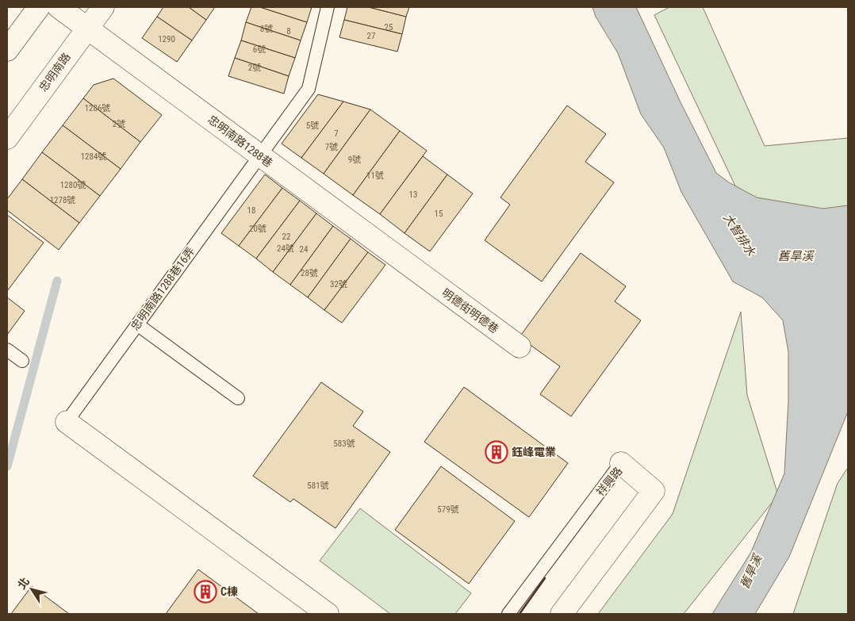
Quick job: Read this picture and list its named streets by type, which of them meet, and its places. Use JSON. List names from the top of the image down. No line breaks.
{"streets":{"street":["忠明南路","忠明南路1288巷","明德街明德巷","祥興路"],"lane":["忠明南路1288巷16弄"]},"crossings":[["忠明南路","忠明南路1288巷"],["忠明南路1288巷","忠明南路1288巷16弄"],["忠明南路1288巷","明德街明德巷"]],"water":["大智排水","舊旱溪"],"places":{"building":["鈺峰電業","C棟"]},"house_numbers":["25","8號","8","27","1290","6號","2號","1286號","2號","5號","7","7號","1284號","9號","11號","1280號","13","1278號","18","15","20號","22","24號","24","28號","32號","583號","581號","579號"],"north":"top left"}
